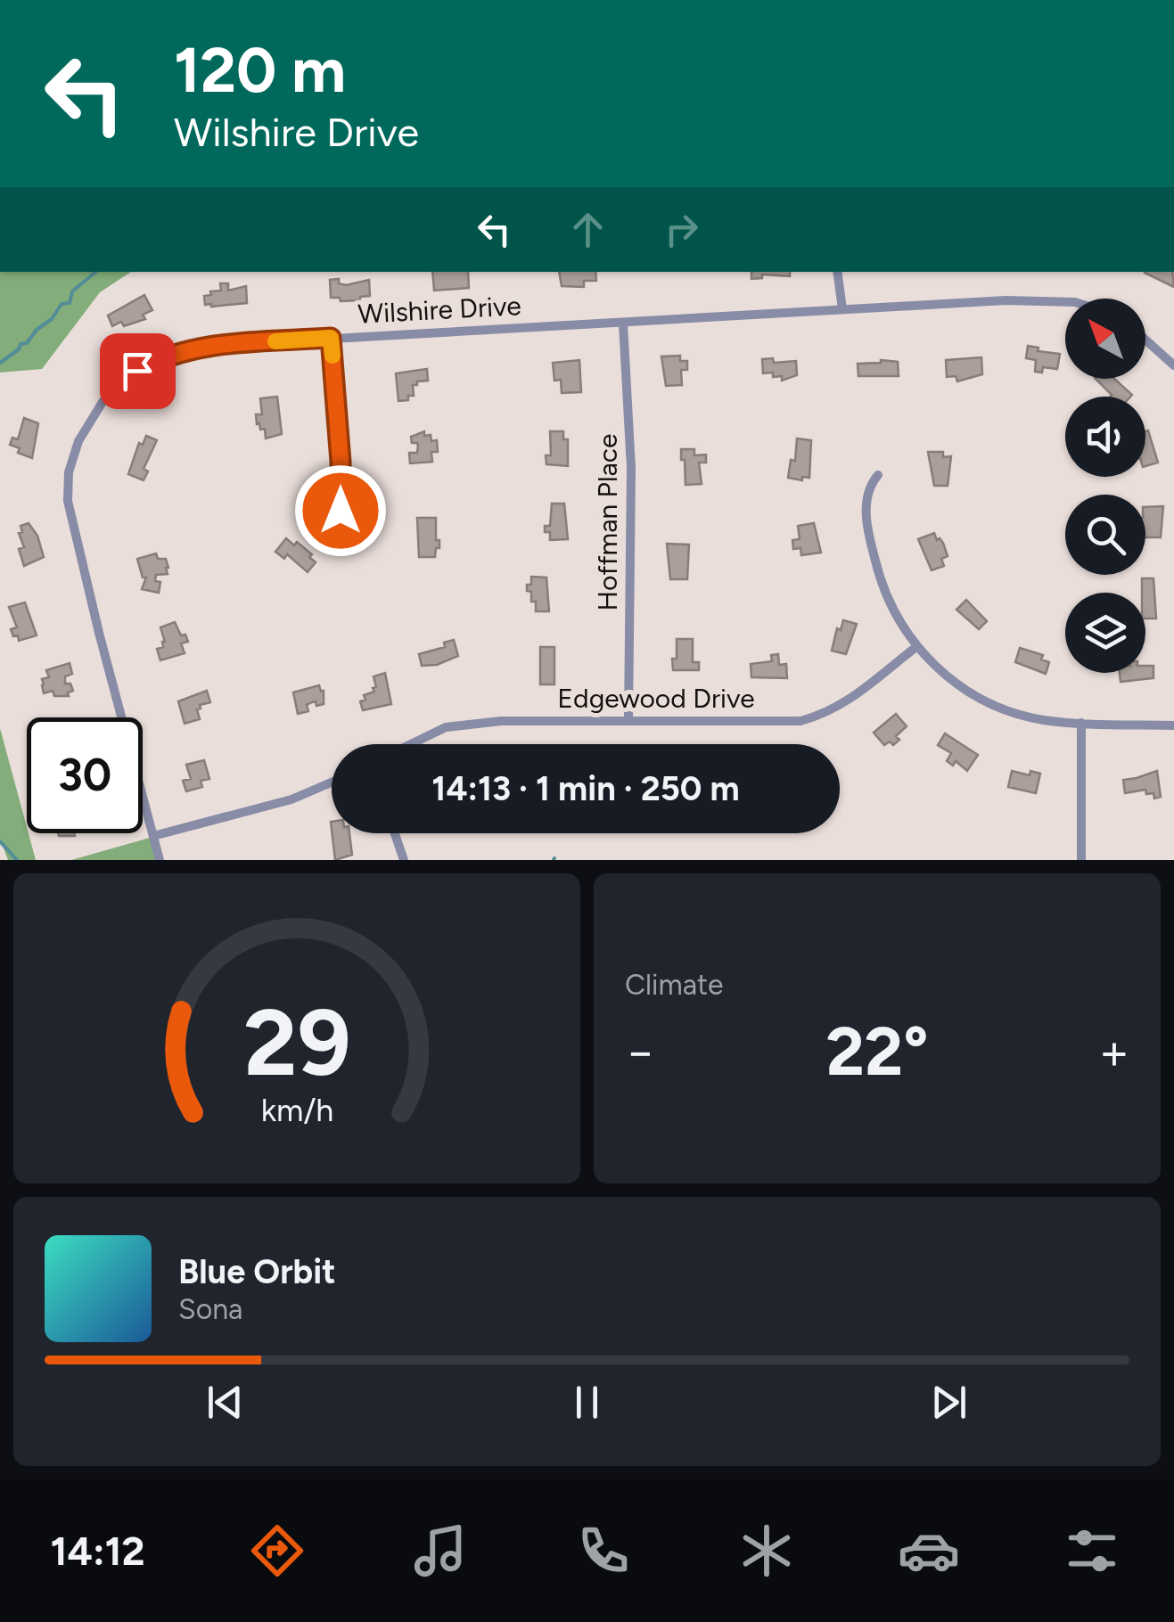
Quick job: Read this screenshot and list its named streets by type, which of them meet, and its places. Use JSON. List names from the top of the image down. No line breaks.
{"streets":{"street":["Wilshire Drive","Hoffman Place","Edgewood Drive"]},"crossings":[["Wilshire Drive","Hoffman Place"],["Hoffman Place","Edgewood Drive"]],"north":"top left","page":{"turn":["120 m","Wilshire Drive"],"limit":"30","trip":"14:13 · 1 min · 250 m","tile":"Climate","heat":["−","22°","+"],"song":["Blue Orbit","Sona"],"tabs":"14:12","gauge":["29","km/h"]}}
